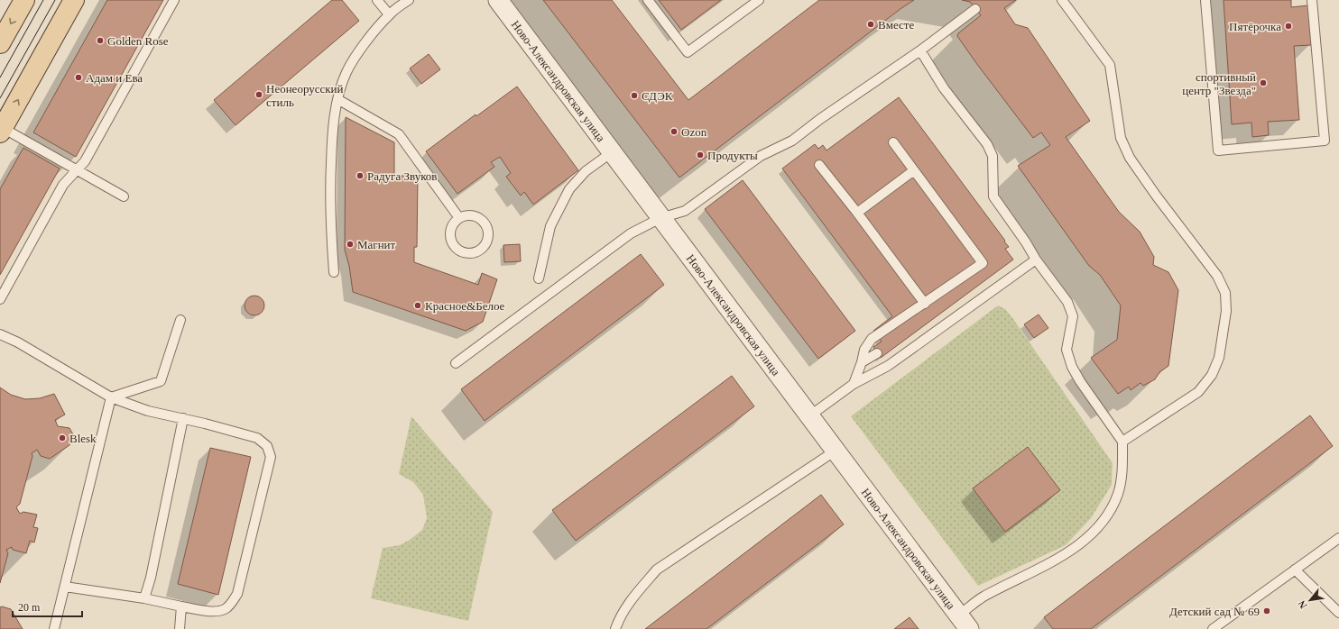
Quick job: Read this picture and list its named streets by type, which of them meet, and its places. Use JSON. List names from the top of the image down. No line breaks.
{"streets":{"street":["Ново-Александровская улица"]},"places":["Вместе","Пятёрочка","Golden Rose","Адам и Ева","спортивный центр \"Звезда\"","Неонеорусский стиль","СДЭК","Ozon","Продукты","Радуга Звуков","Магнит","Красное&Белое","Blesk","Детский сад № 69"],"scale_bar":"20 m","north":"bottom left"}
